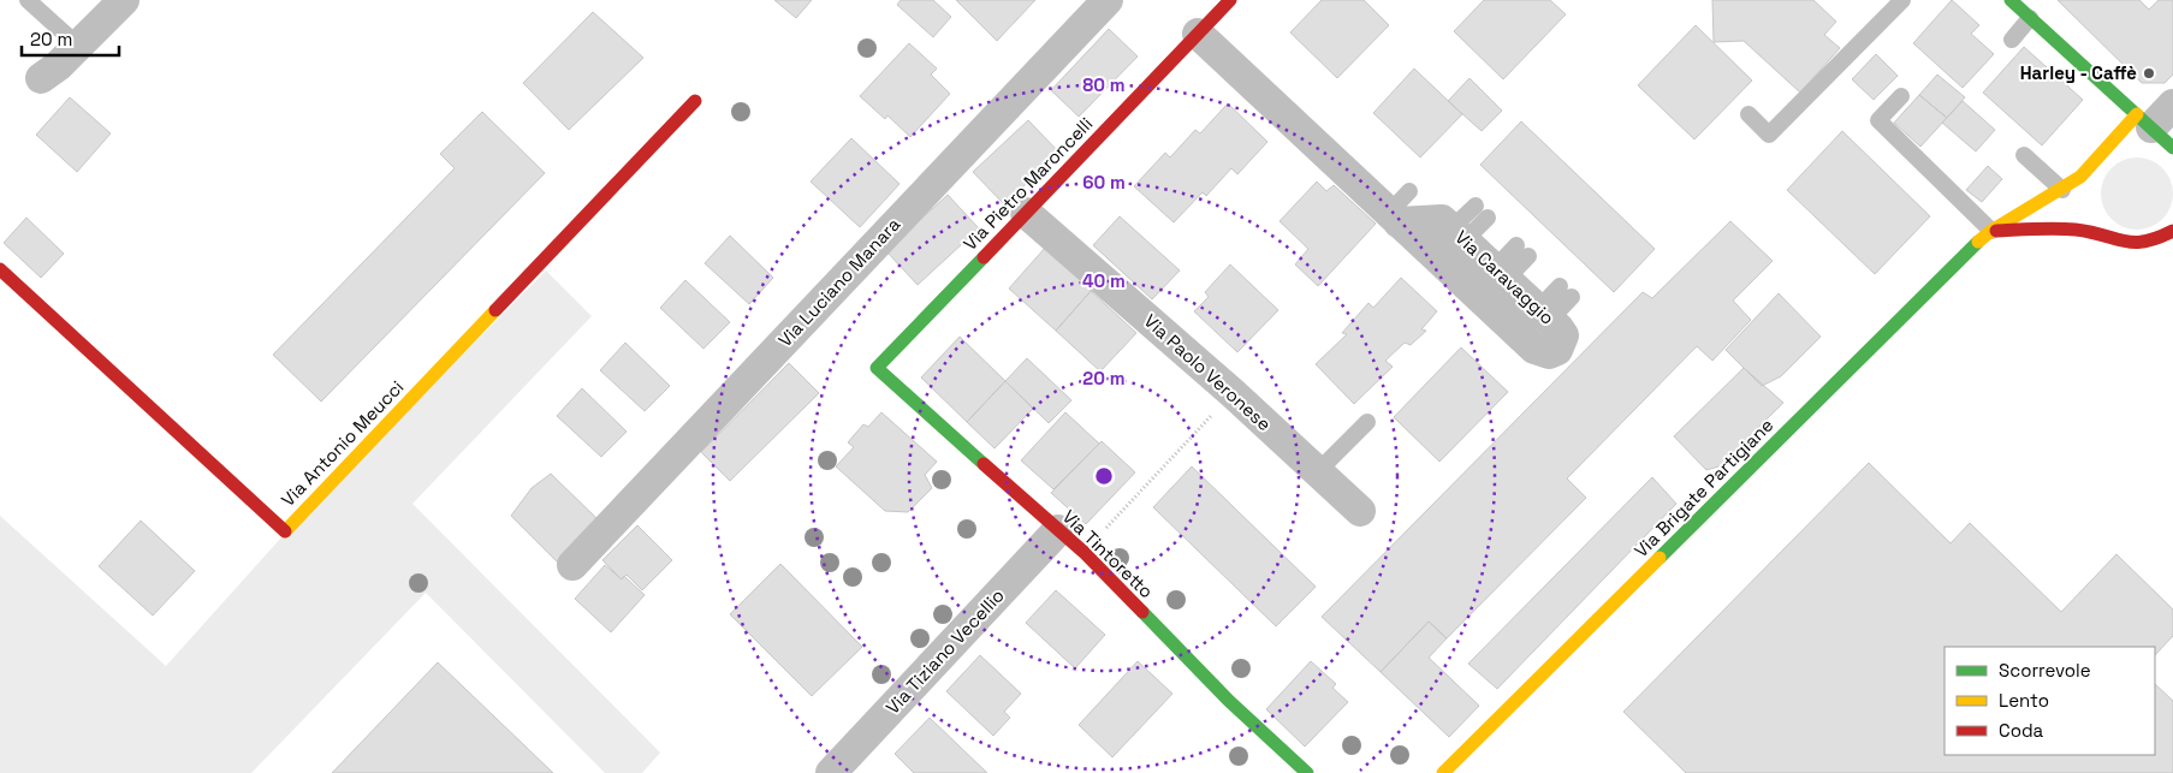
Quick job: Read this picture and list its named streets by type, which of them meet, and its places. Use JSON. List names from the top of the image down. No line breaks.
{"streets":{"street":["Via Pietro Maroncelli","Via Caravaggio","Via Luciano Manara","Via Paolo Veronese","Via Antonio Meucci","Via Brigate Partigiane","Via Tintoretto","Via Tiziano Vecellio"]},"crossings":[["Via Pietro Maroncelli","Via Caravaggio"],["Via Pietro Maroncelli","Via Paolo Veronese"],["Via Pietro Maroncelli","Via Tintoretto"],["Via Tintoretto","Via Tiziano Vecellio"]],"places":["Harley - Caffè"],"legend":["Scorrevole","Lento","Coda"],"scale_bar":"20 m","rings":["80 m","60 m","40 m","20 m"]}
